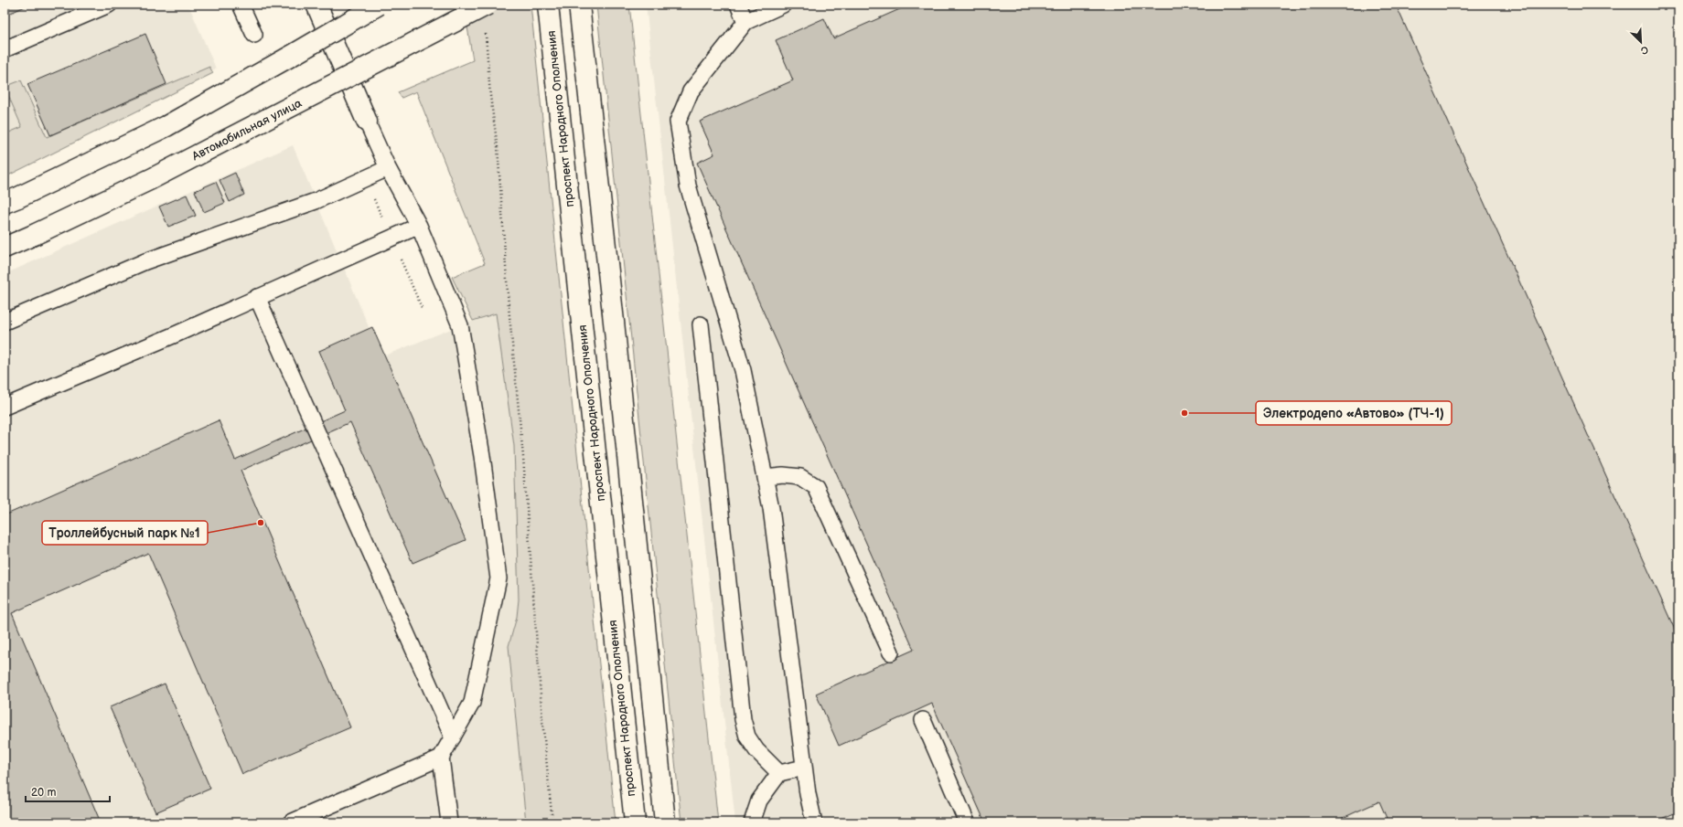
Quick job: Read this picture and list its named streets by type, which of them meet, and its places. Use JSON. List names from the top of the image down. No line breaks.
{"streets":{"main road":["проспект Народного Ополчения","Автомобильная улица"]},"places":["Электродепо «Автово» (ТЧ-1)","Троллейбусный парк №1"],"scale_bar":"20 m","north":"bottom right"}
